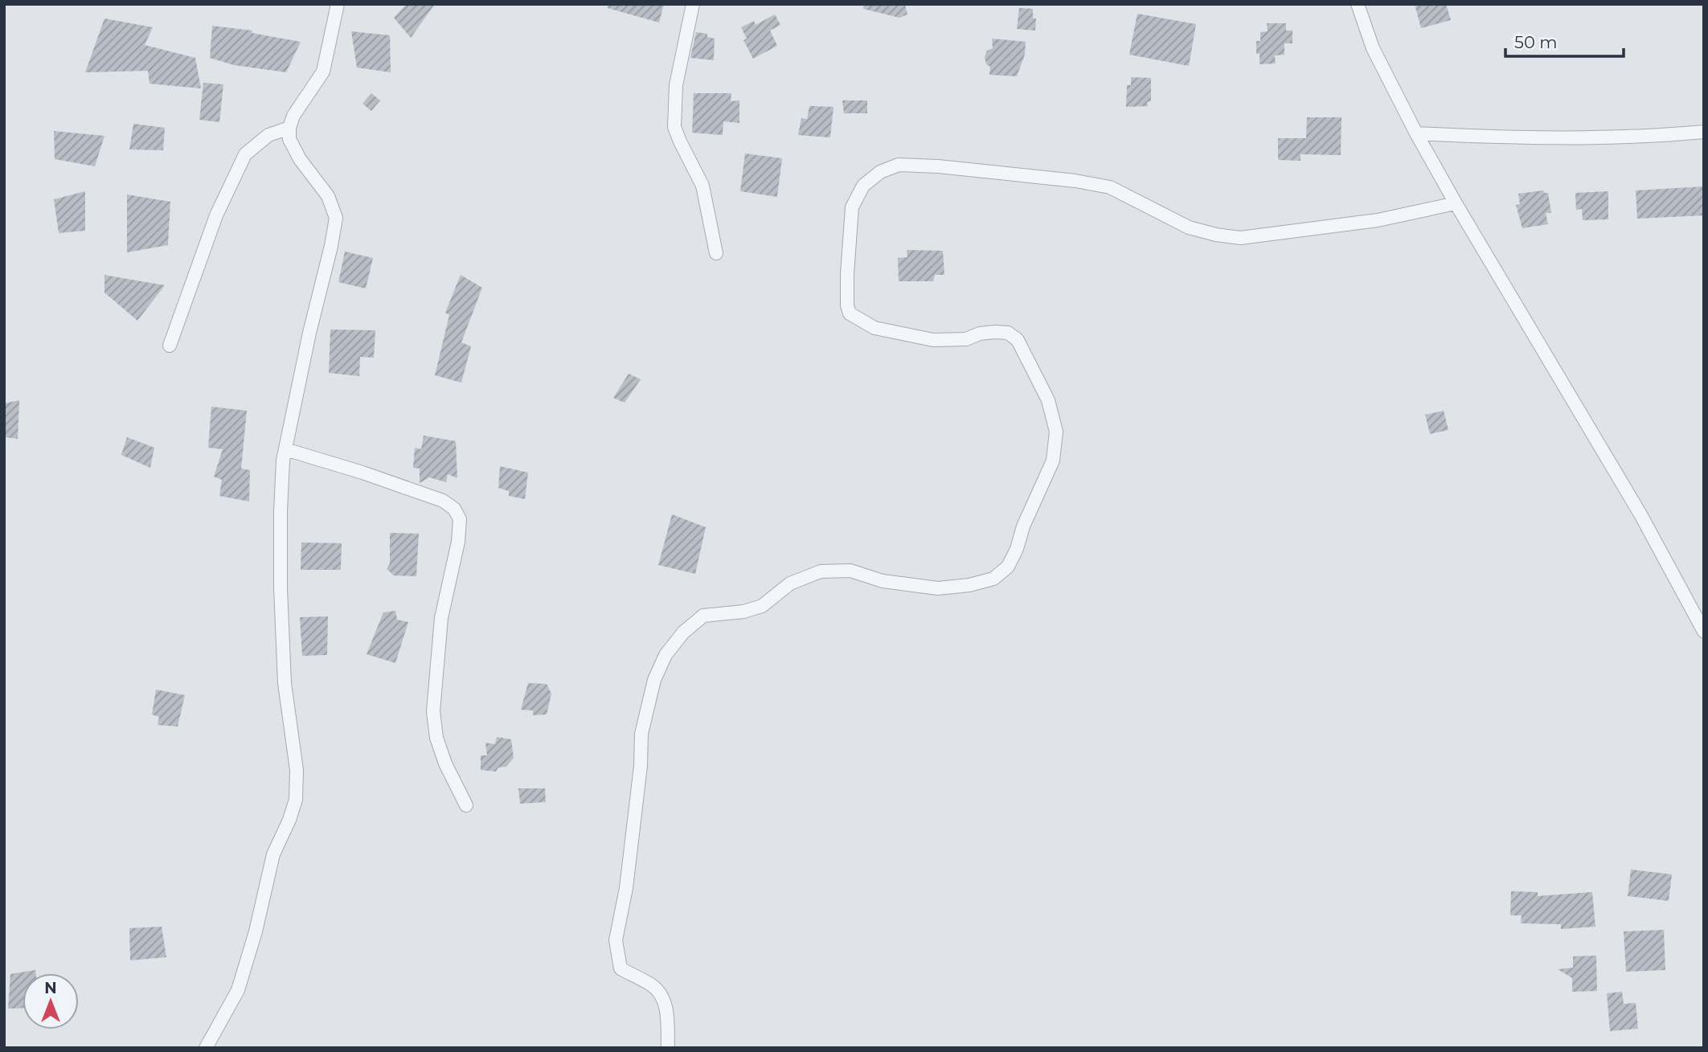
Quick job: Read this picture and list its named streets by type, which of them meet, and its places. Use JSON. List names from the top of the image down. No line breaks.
{"scale_bar":"50 m","north":"top"}
